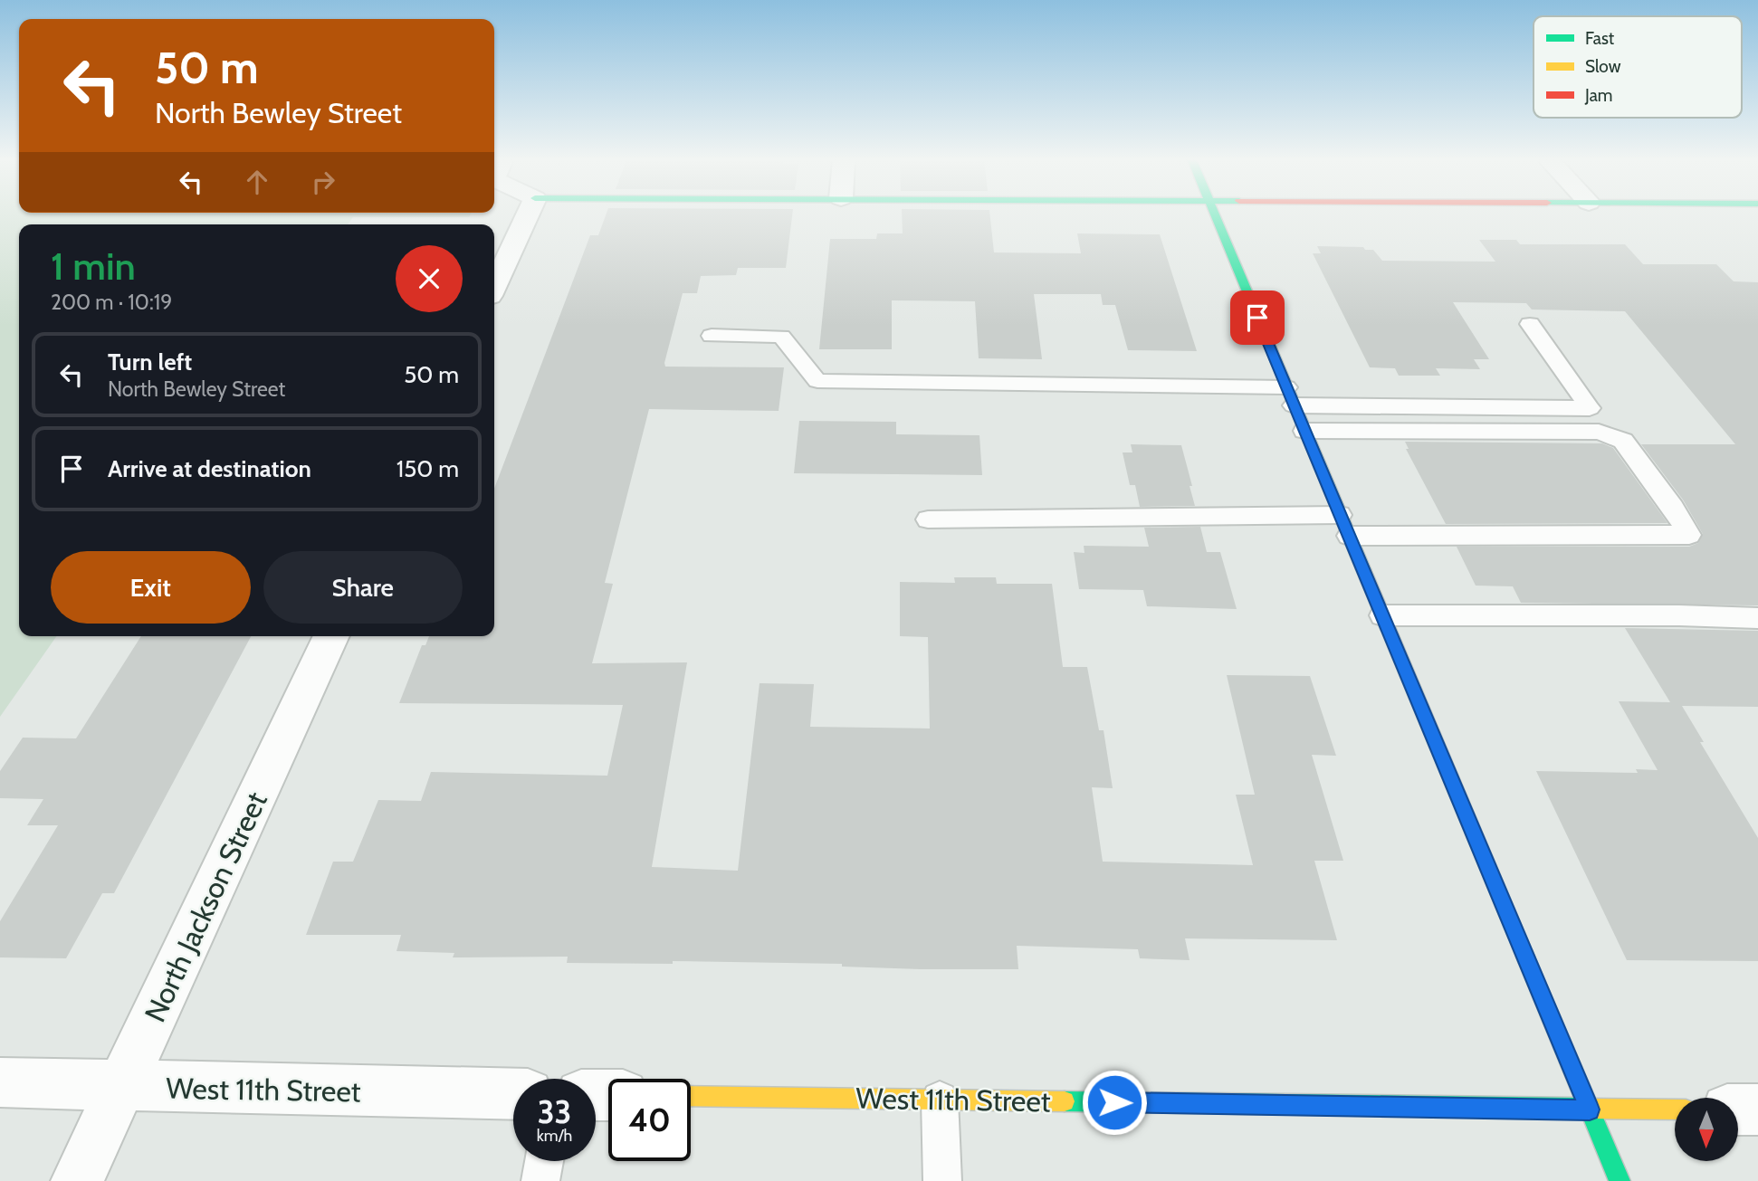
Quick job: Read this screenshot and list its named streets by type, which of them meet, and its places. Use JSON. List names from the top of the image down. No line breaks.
{"streets":{"street":["North Jackson Street","West 11th Street"]},"crossings":[["North Jackson Street","West 11th Street"]],"legend":["Fast","Slow","Jam"],"north":"bottom","page":{"turn":["50 m","North Bewley Street"],"heading":["1 min","200 m · 10:19"],"list":[{"name":"Turn left","note":"North Bewley Street","value":"50 m"},{"name":"Arrive at destination","value":"150 m"}],"buttons":["Exit","Share"],"speed":"33 km/h","limit":"40"}}
